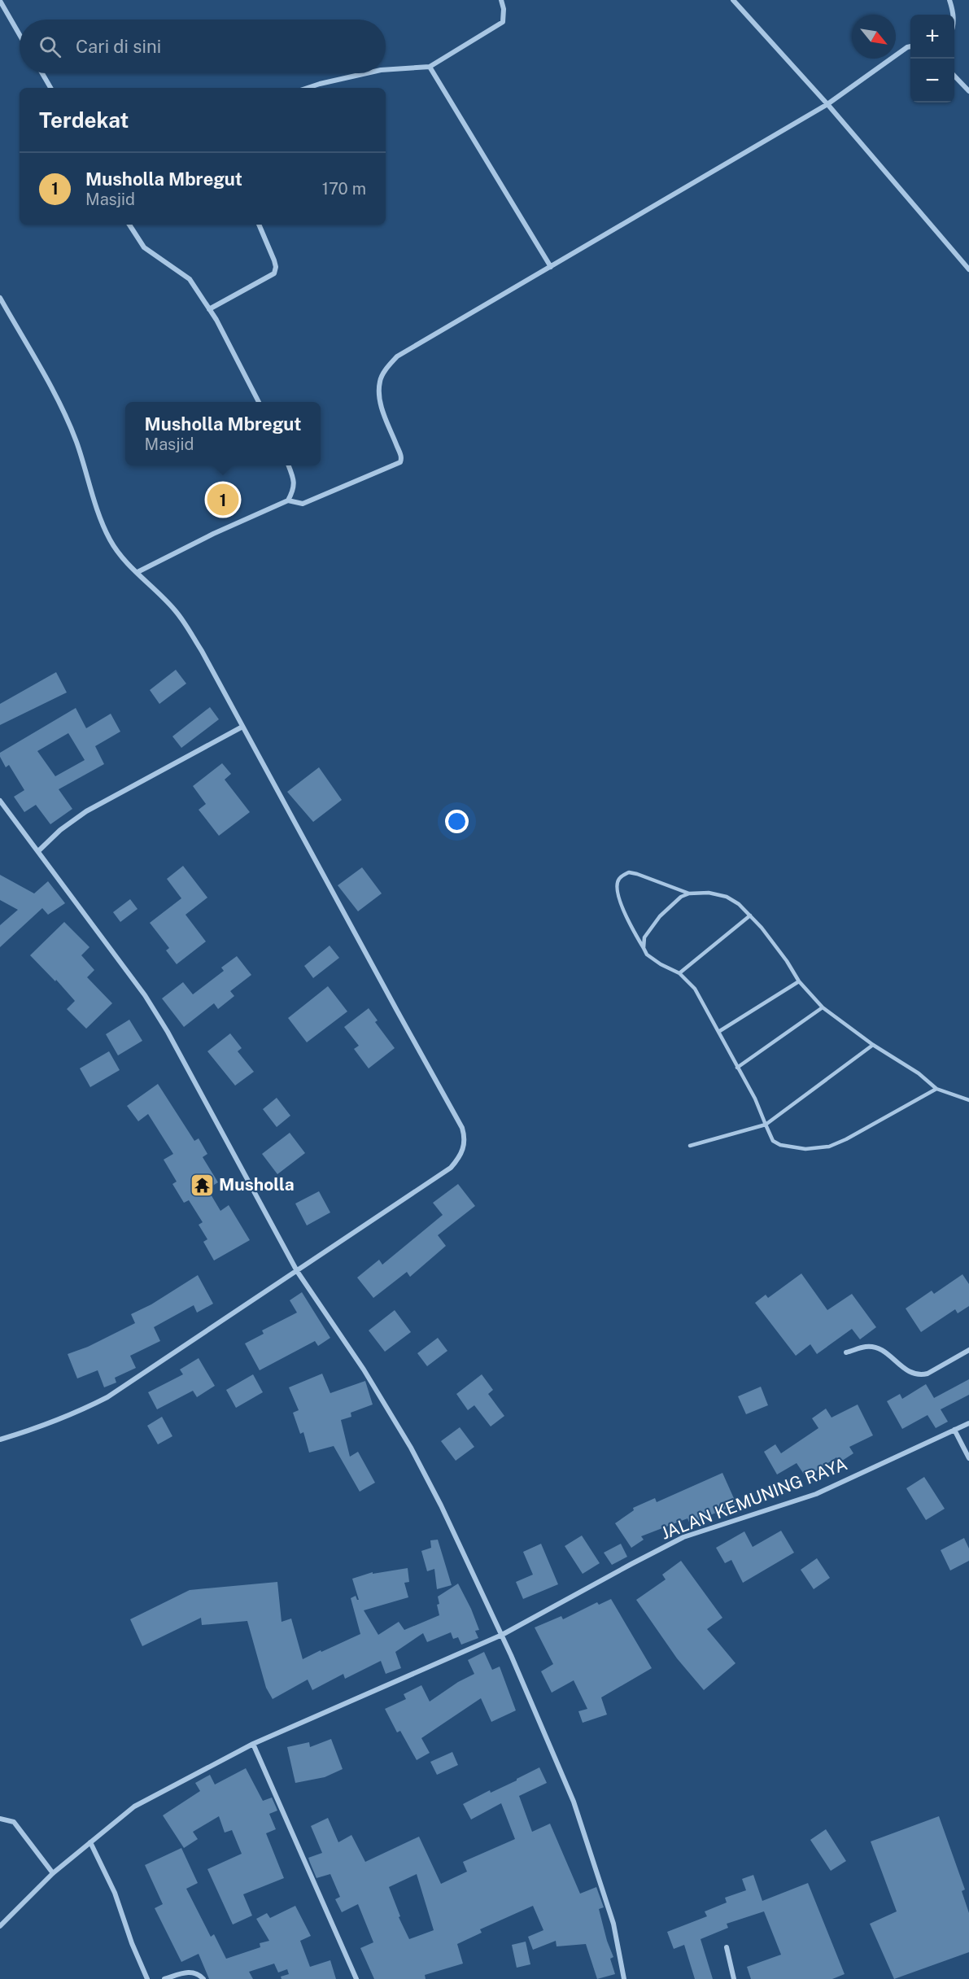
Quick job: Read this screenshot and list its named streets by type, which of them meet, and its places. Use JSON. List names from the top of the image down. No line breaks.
{"streets":{"street":["JALAN KEMUNING RAYA"]},"places":{"temple":["Musholla"]},"north":"bottom right","page":{"map_buttons":["+","−"],"search":"Cari di sini","heading":"Terdekat","list":[{"mark":"1","name":"Musholla Mbregut","note":"Masjid","value":"170 m"}],"popup":["Musholla Mbregut","Masjid"],"pins":"1"}}
